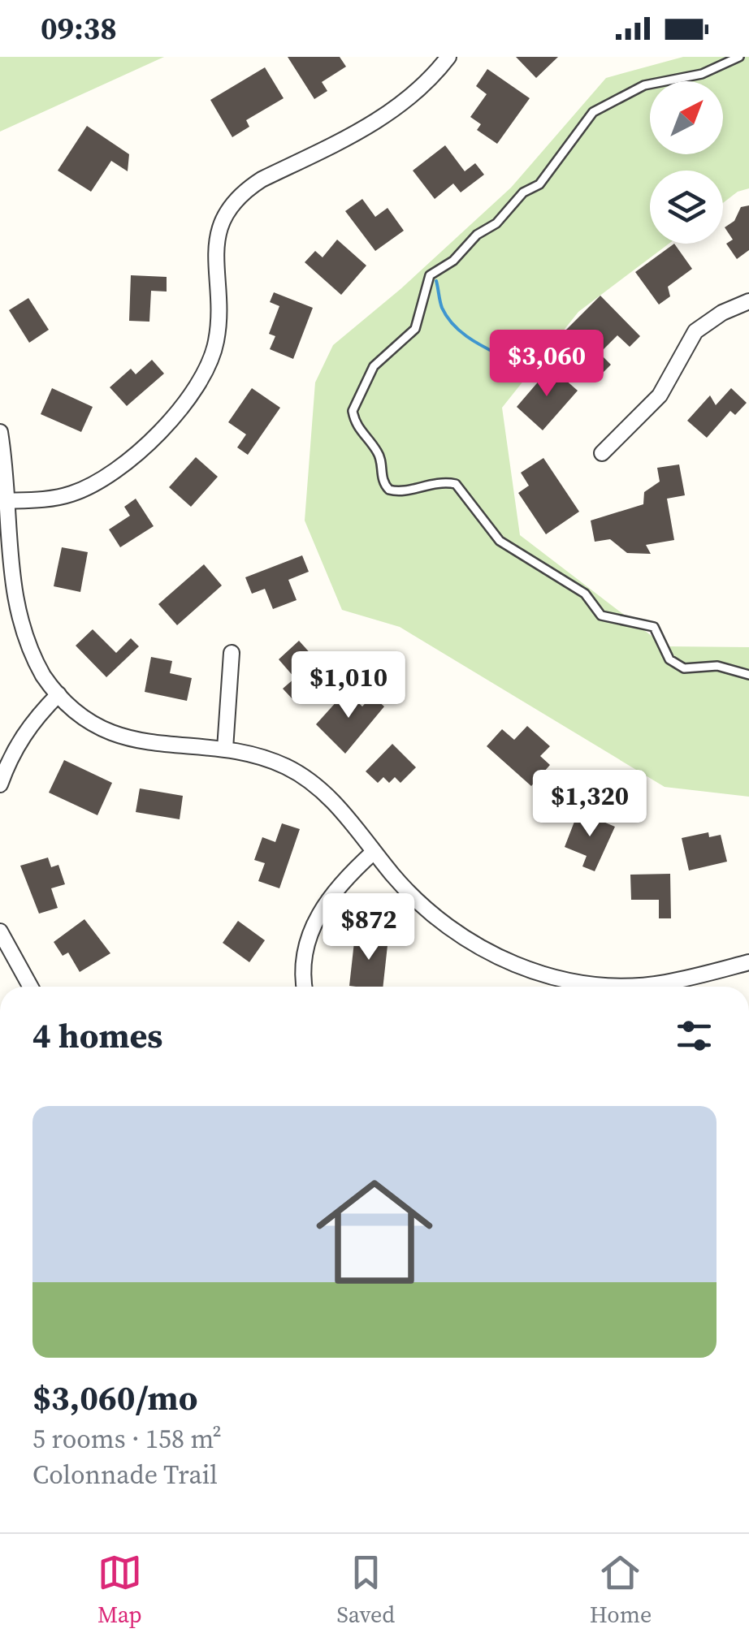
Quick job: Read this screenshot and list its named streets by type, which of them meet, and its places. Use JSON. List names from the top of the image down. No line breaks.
{"north":"top right","page":{"status":"09:38","price":["$3,060","$1,010","$1,320","$872"],"heading":"4 homes","list":[{"name":"$3,060/mo","note":"5 rooms · 158 m² · Colonnade Trail"}],"tabs":["Map","Saved","Home"]}}
